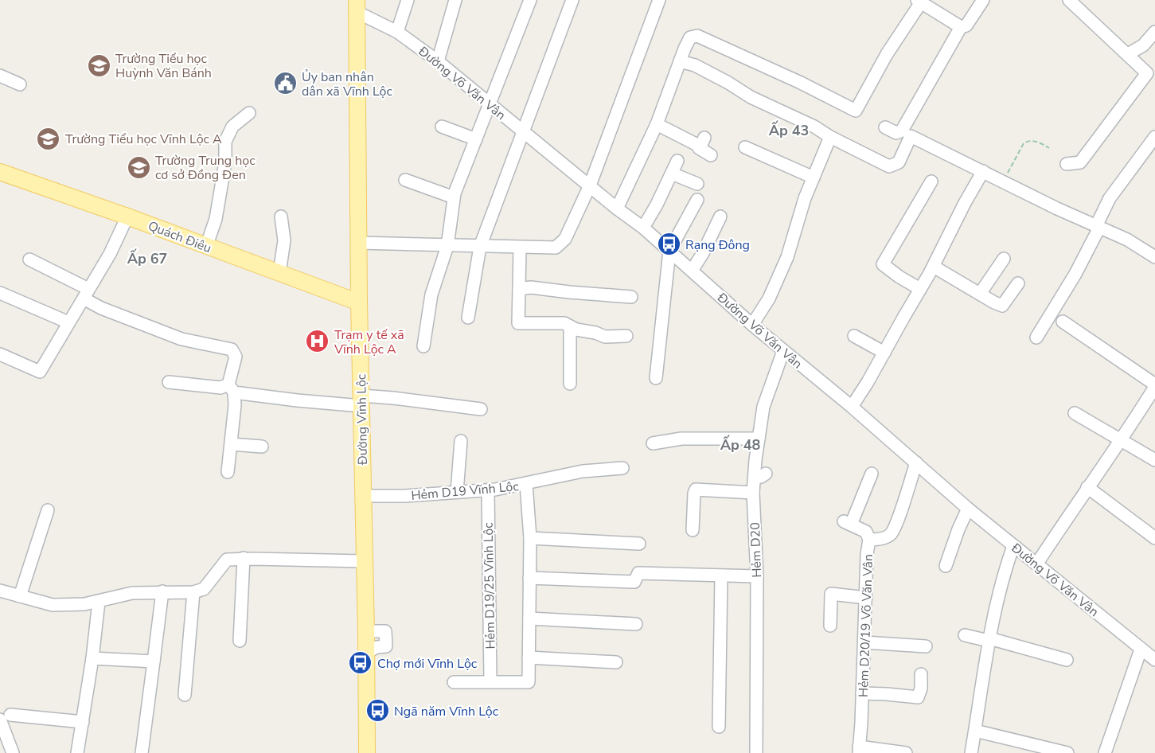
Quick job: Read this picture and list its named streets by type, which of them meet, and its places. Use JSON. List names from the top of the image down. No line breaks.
{"streets":{"main road":["Quách Điêu","Đường Vĩnh Lộc"],"street":["Đường Võ Văn Vân","Hẻm D19 Vĩnh Lộc","Hẻm D20","Hẻm D19/25 Vĩnh Lộc","Hẻm D20/19 Võ Văn Vân"]},"crossings":[["Đường Võ Văn Vân","Đường Vĩnh Lộc"],["Đường Võ Văn Vân","Hẻm D20"],["Đường Võ Văn Vân","Hẻm D20/19 Võ Văn Vân"],["Quách Điêu","Đường Vĩnh Lộc"],["Đường Vĩnh Lộc","Hẻm D19 Vĩnh Lộc"],["Hẻm D19 Vĩnh Lộc","Hẻm D19/25 Vĩnh Lộc"]],"districts":["Ấp 43","Ấp 67","Ấp 48"],"places":{"school or university":["Trường Tiểu học Huỳnh Văn Bánh","Trường Tiểu học Vĩnh Lộc A","Trường Trung học cơ sở Đồng Đen"],"public building":["Ủy ban nhân dân xã Vĩnh Lộc"],"bus stop":["Rạng Đông","Chợ mới Vĩnh Lộc","Ngã năm Vĩnh Lộc"],"hospital":["Trạm y tế xã Vĩnh Lộc A"]}}
